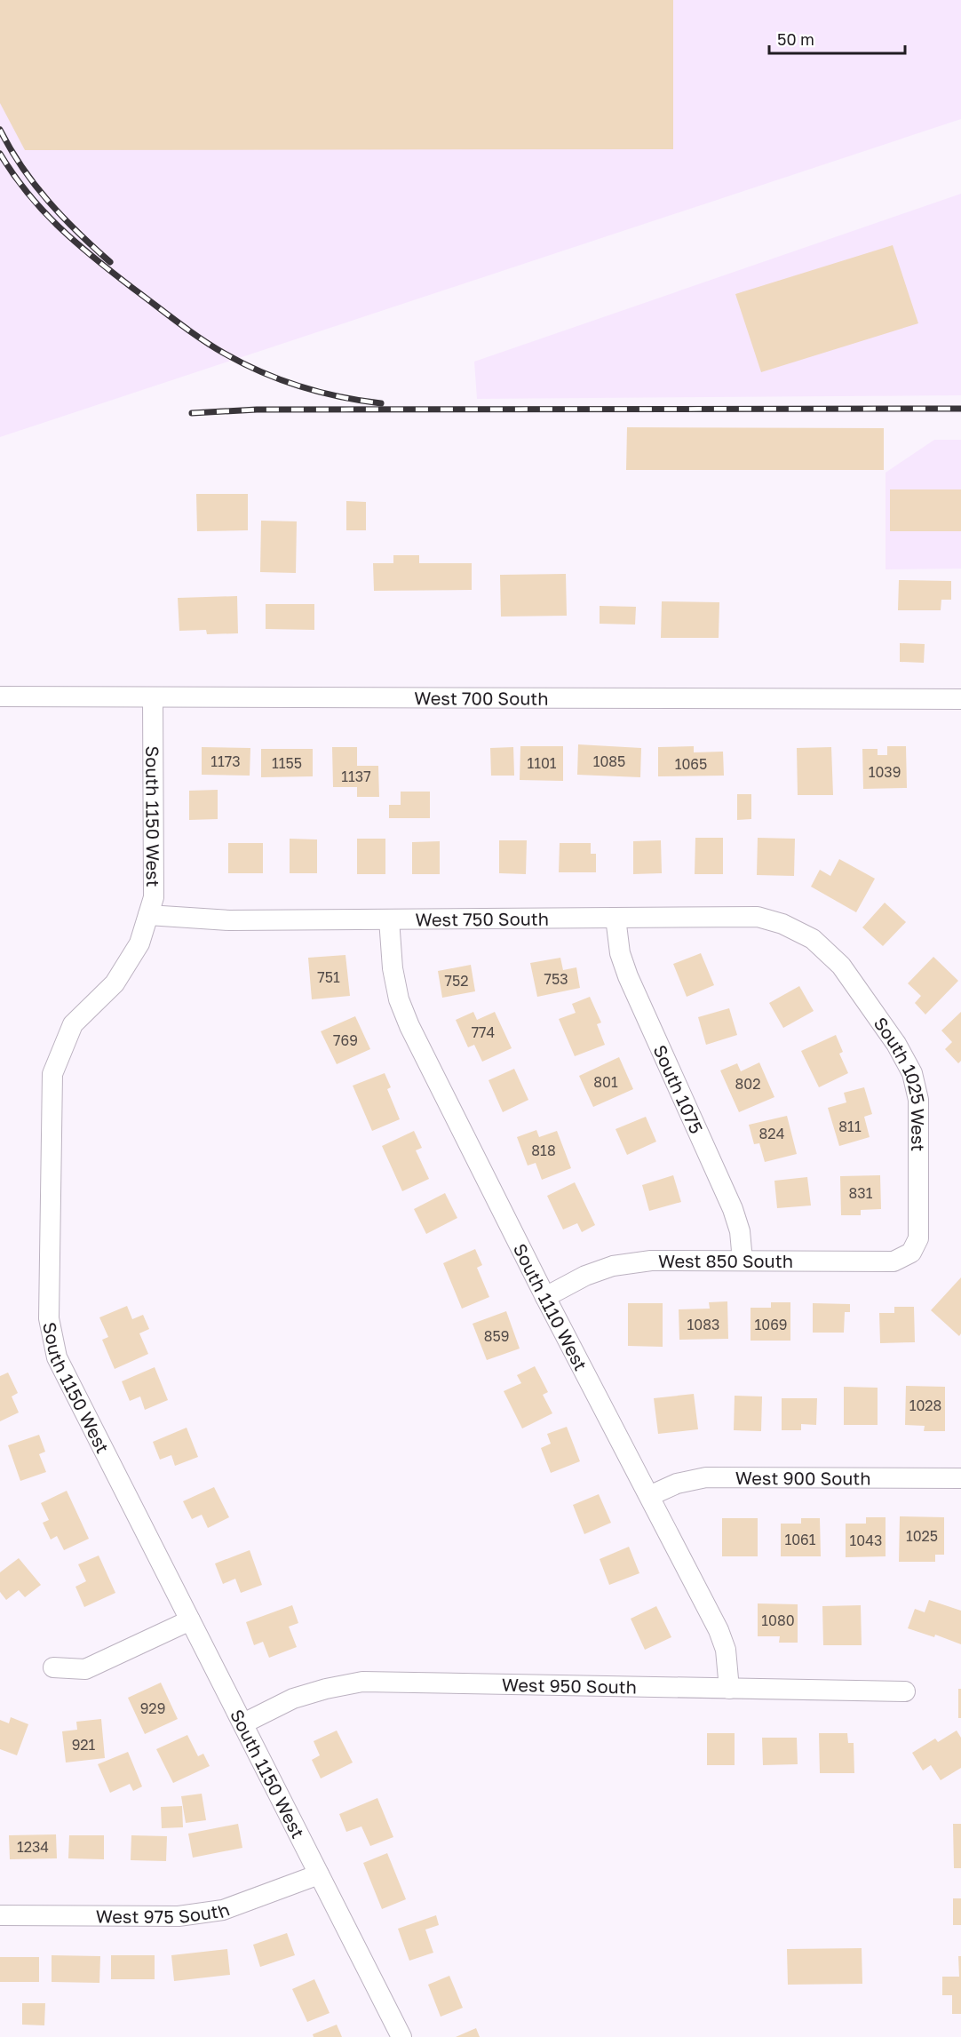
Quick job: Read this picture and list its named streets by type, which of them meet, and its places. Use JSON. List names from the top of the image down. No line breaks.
{"streets":{"street":["West 700 South","South 1150 West","West 750 South","South 1025 West","South 1075","West 850 South","South 1110 West","West 900 South","West 950 South","West 975 South"]},"crossings":[["West 700 South","South 1150 West"],["South 1150 West","West 750 South"],["South 1150 West","West 950 South"],["South 1150 West","West 975 South"],["West 750 South","South 1025 West"],["West 750 South","South 1075"],["West 750 South","South 1110 West"],["South 1025 West","West 850 South"],["South 1075","West 850 South"],["West 850 South","South 1110 West"],["South 1110 West","West 900 South"],["South 1110 West","West 950 South"]],"house_numbers":["1173","1085","1155","1101","1065","1039","1137","751","753","752","774","769","801","802","811","824","818","831","1083","1069","859","1028","1025","1061","1043","1080","929","921","1234"],"scale_bar":"50 m"}
